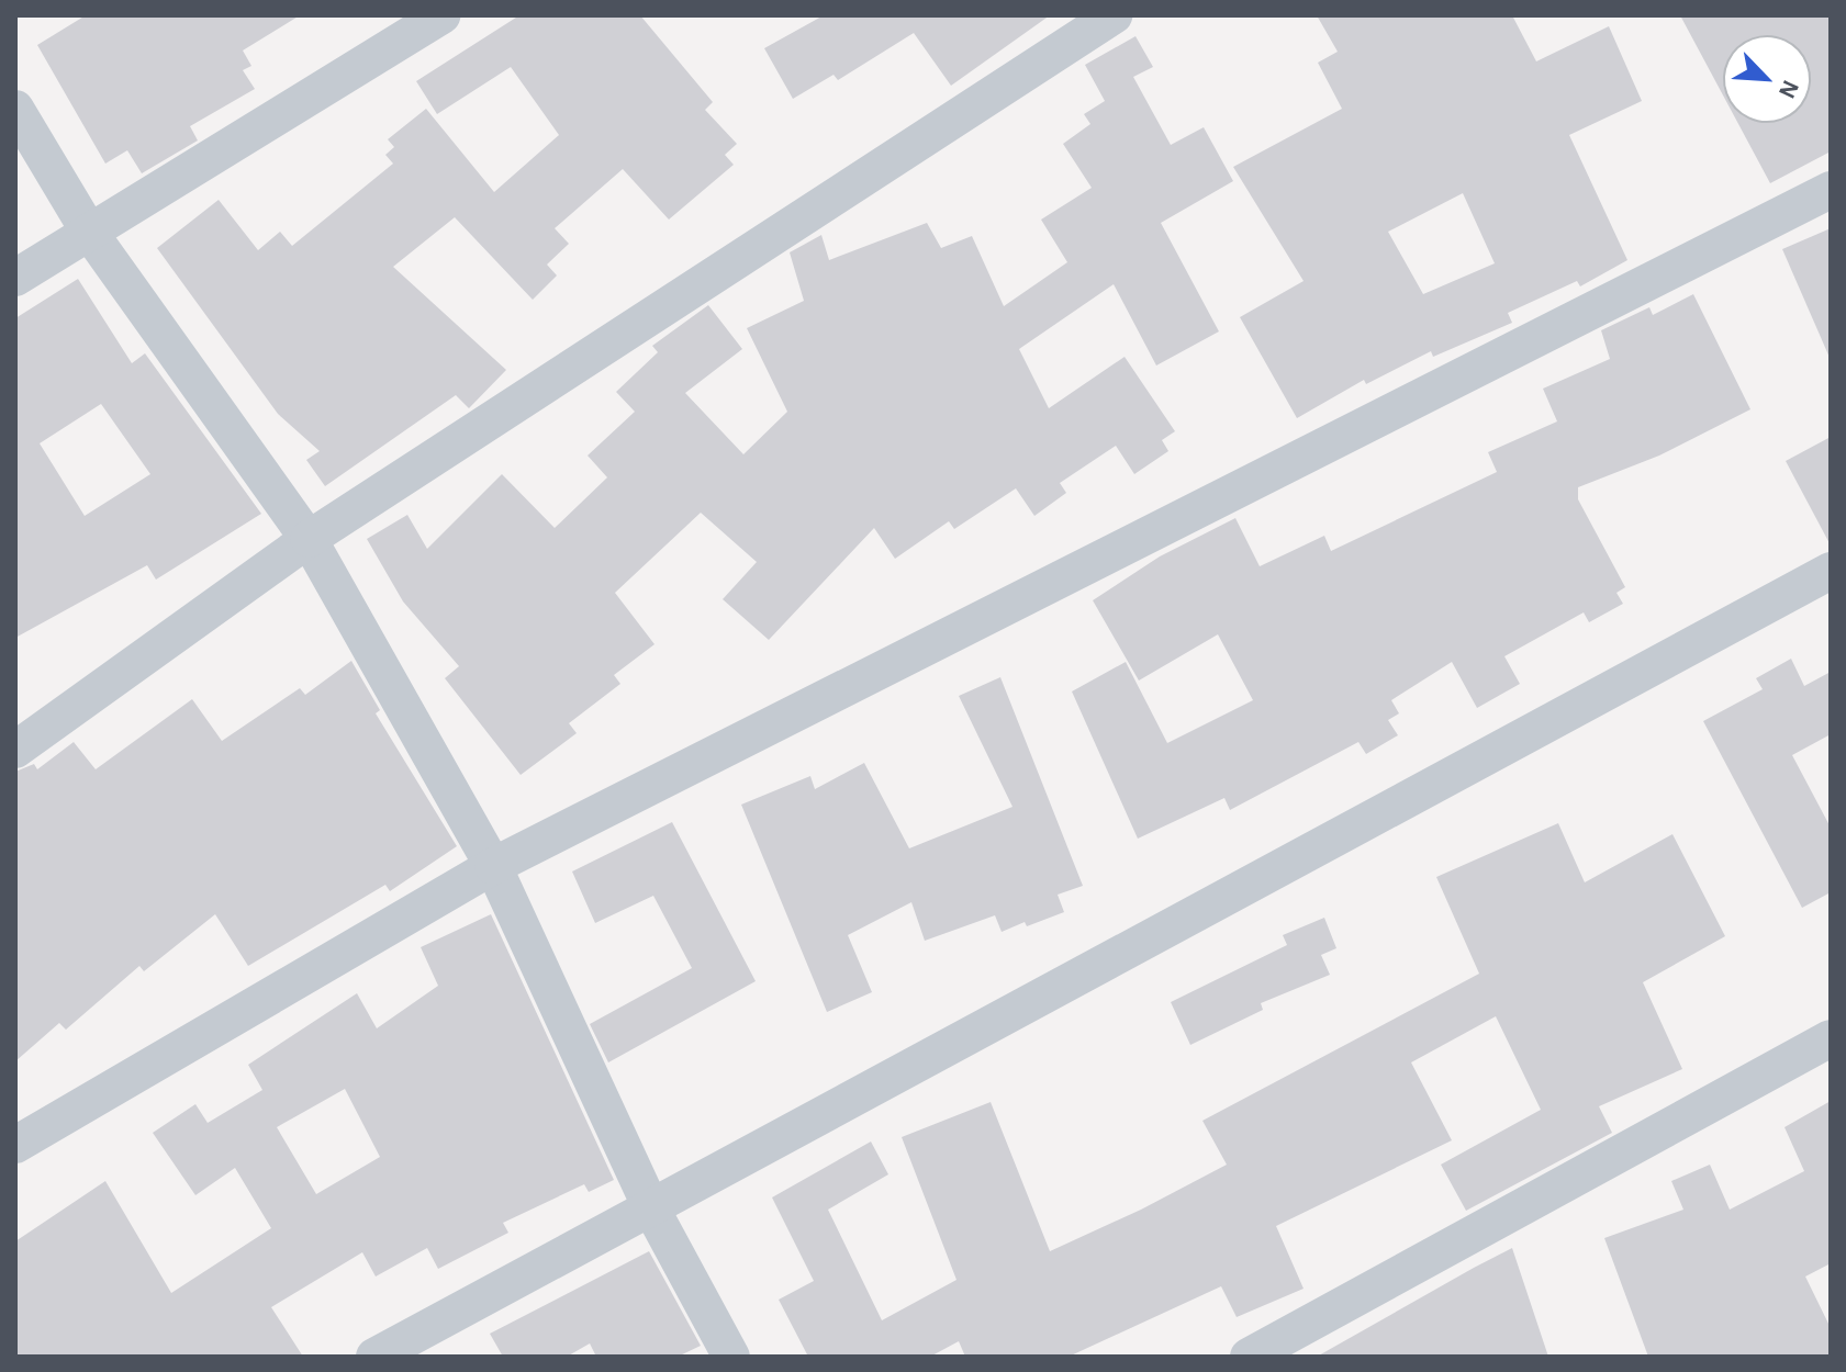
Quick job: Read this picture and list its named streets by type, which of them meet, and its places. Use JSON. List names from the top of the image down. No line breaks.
{"north":"bottom right"}
